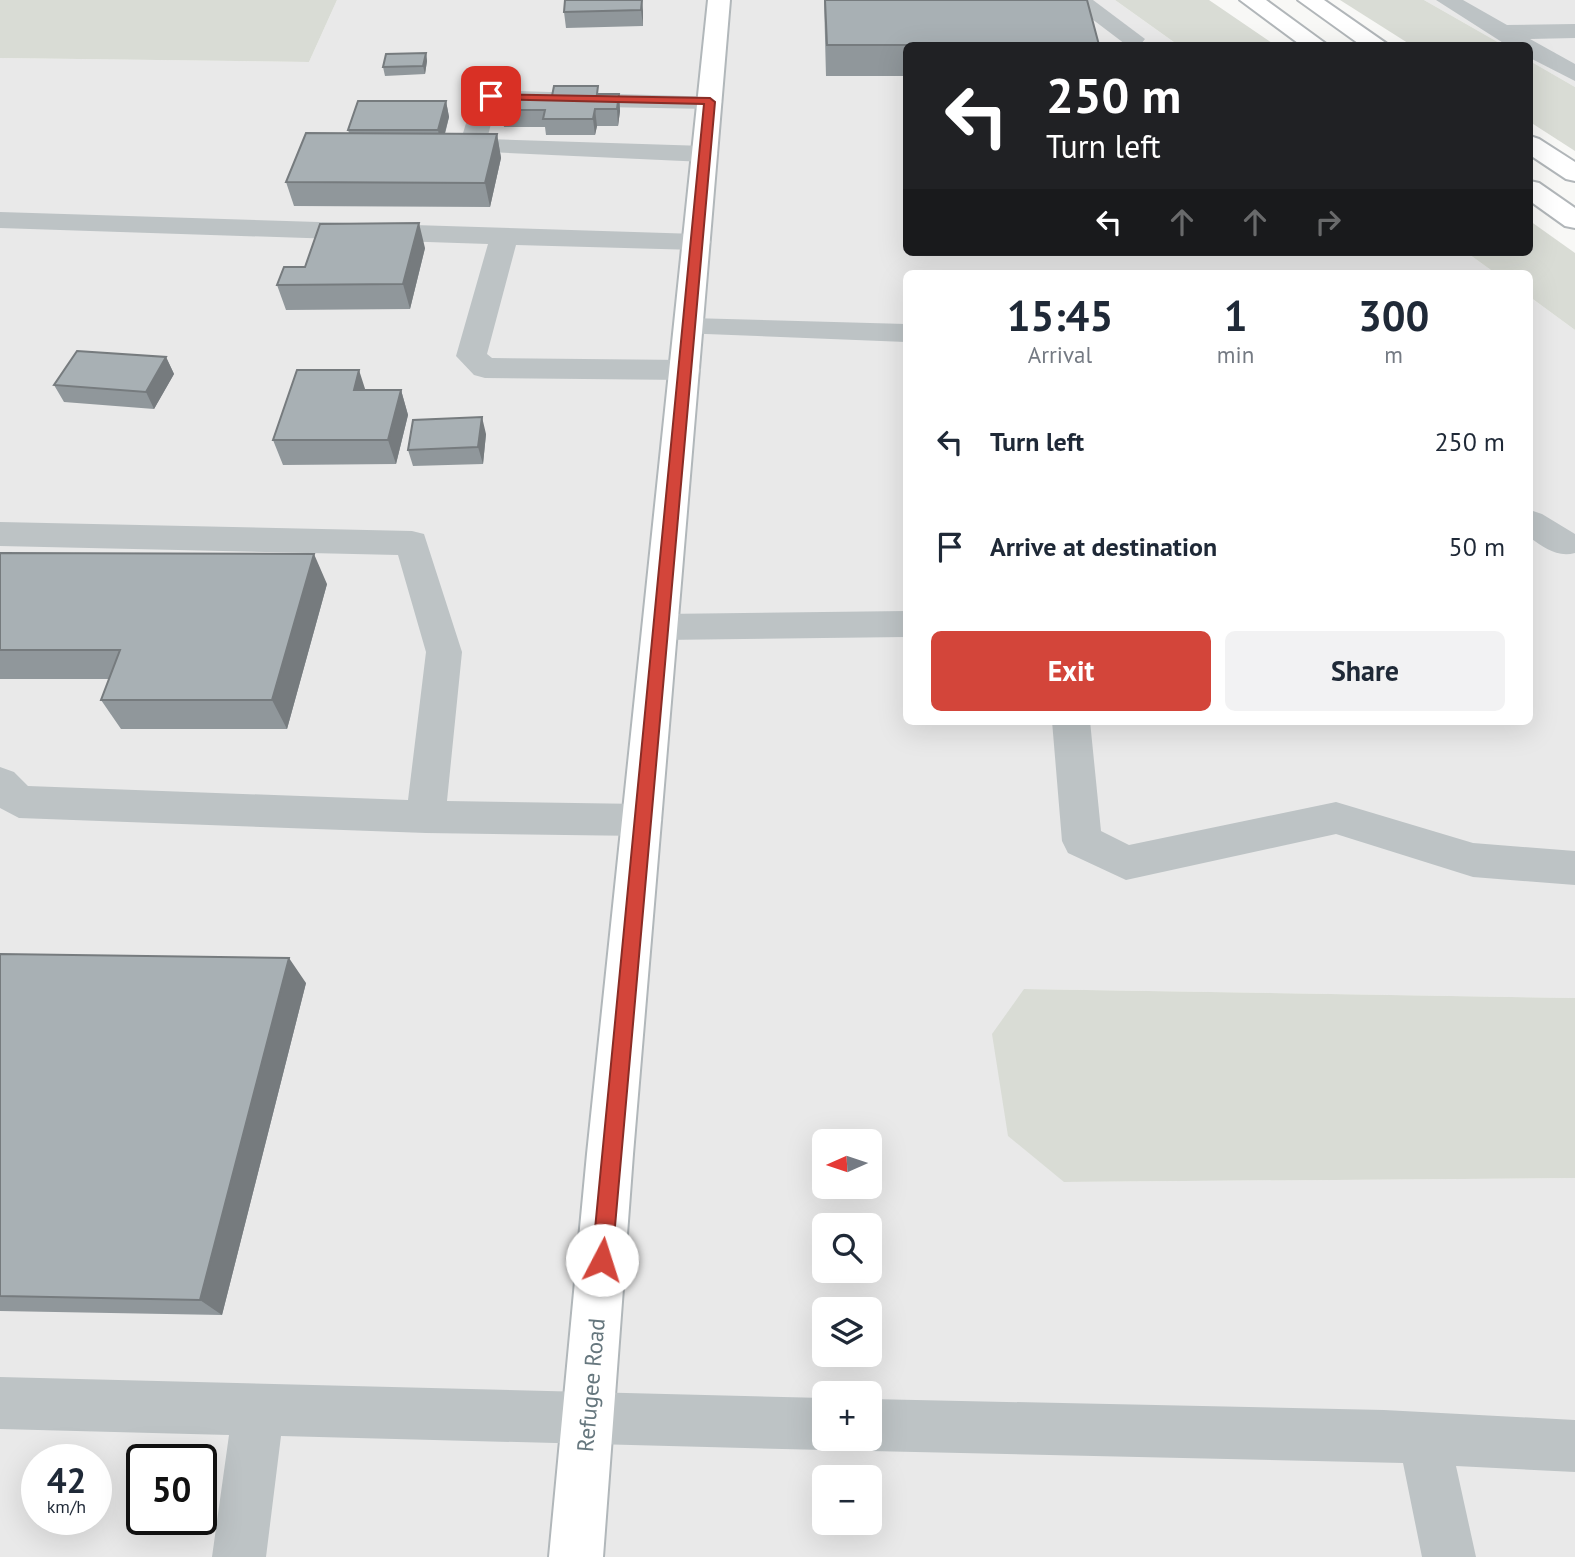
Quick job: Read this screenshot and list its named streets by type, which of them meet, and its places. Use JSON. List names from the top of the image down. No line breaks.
{"streets":{"main road":["Refugee Road"]},"north":"left","page":{"turn":["250 m","Turn left"],"eta":["15:45","Arrival","1","min","300","m"],"list":[{"name":"Turn left","value":"250 m"},{"name":"Arrive at destination","value":"50 m"}],"buttons":["Exit","Share"],"map_buttons":["+","−"],"speed":"42 km/h","limit":"50"}}
